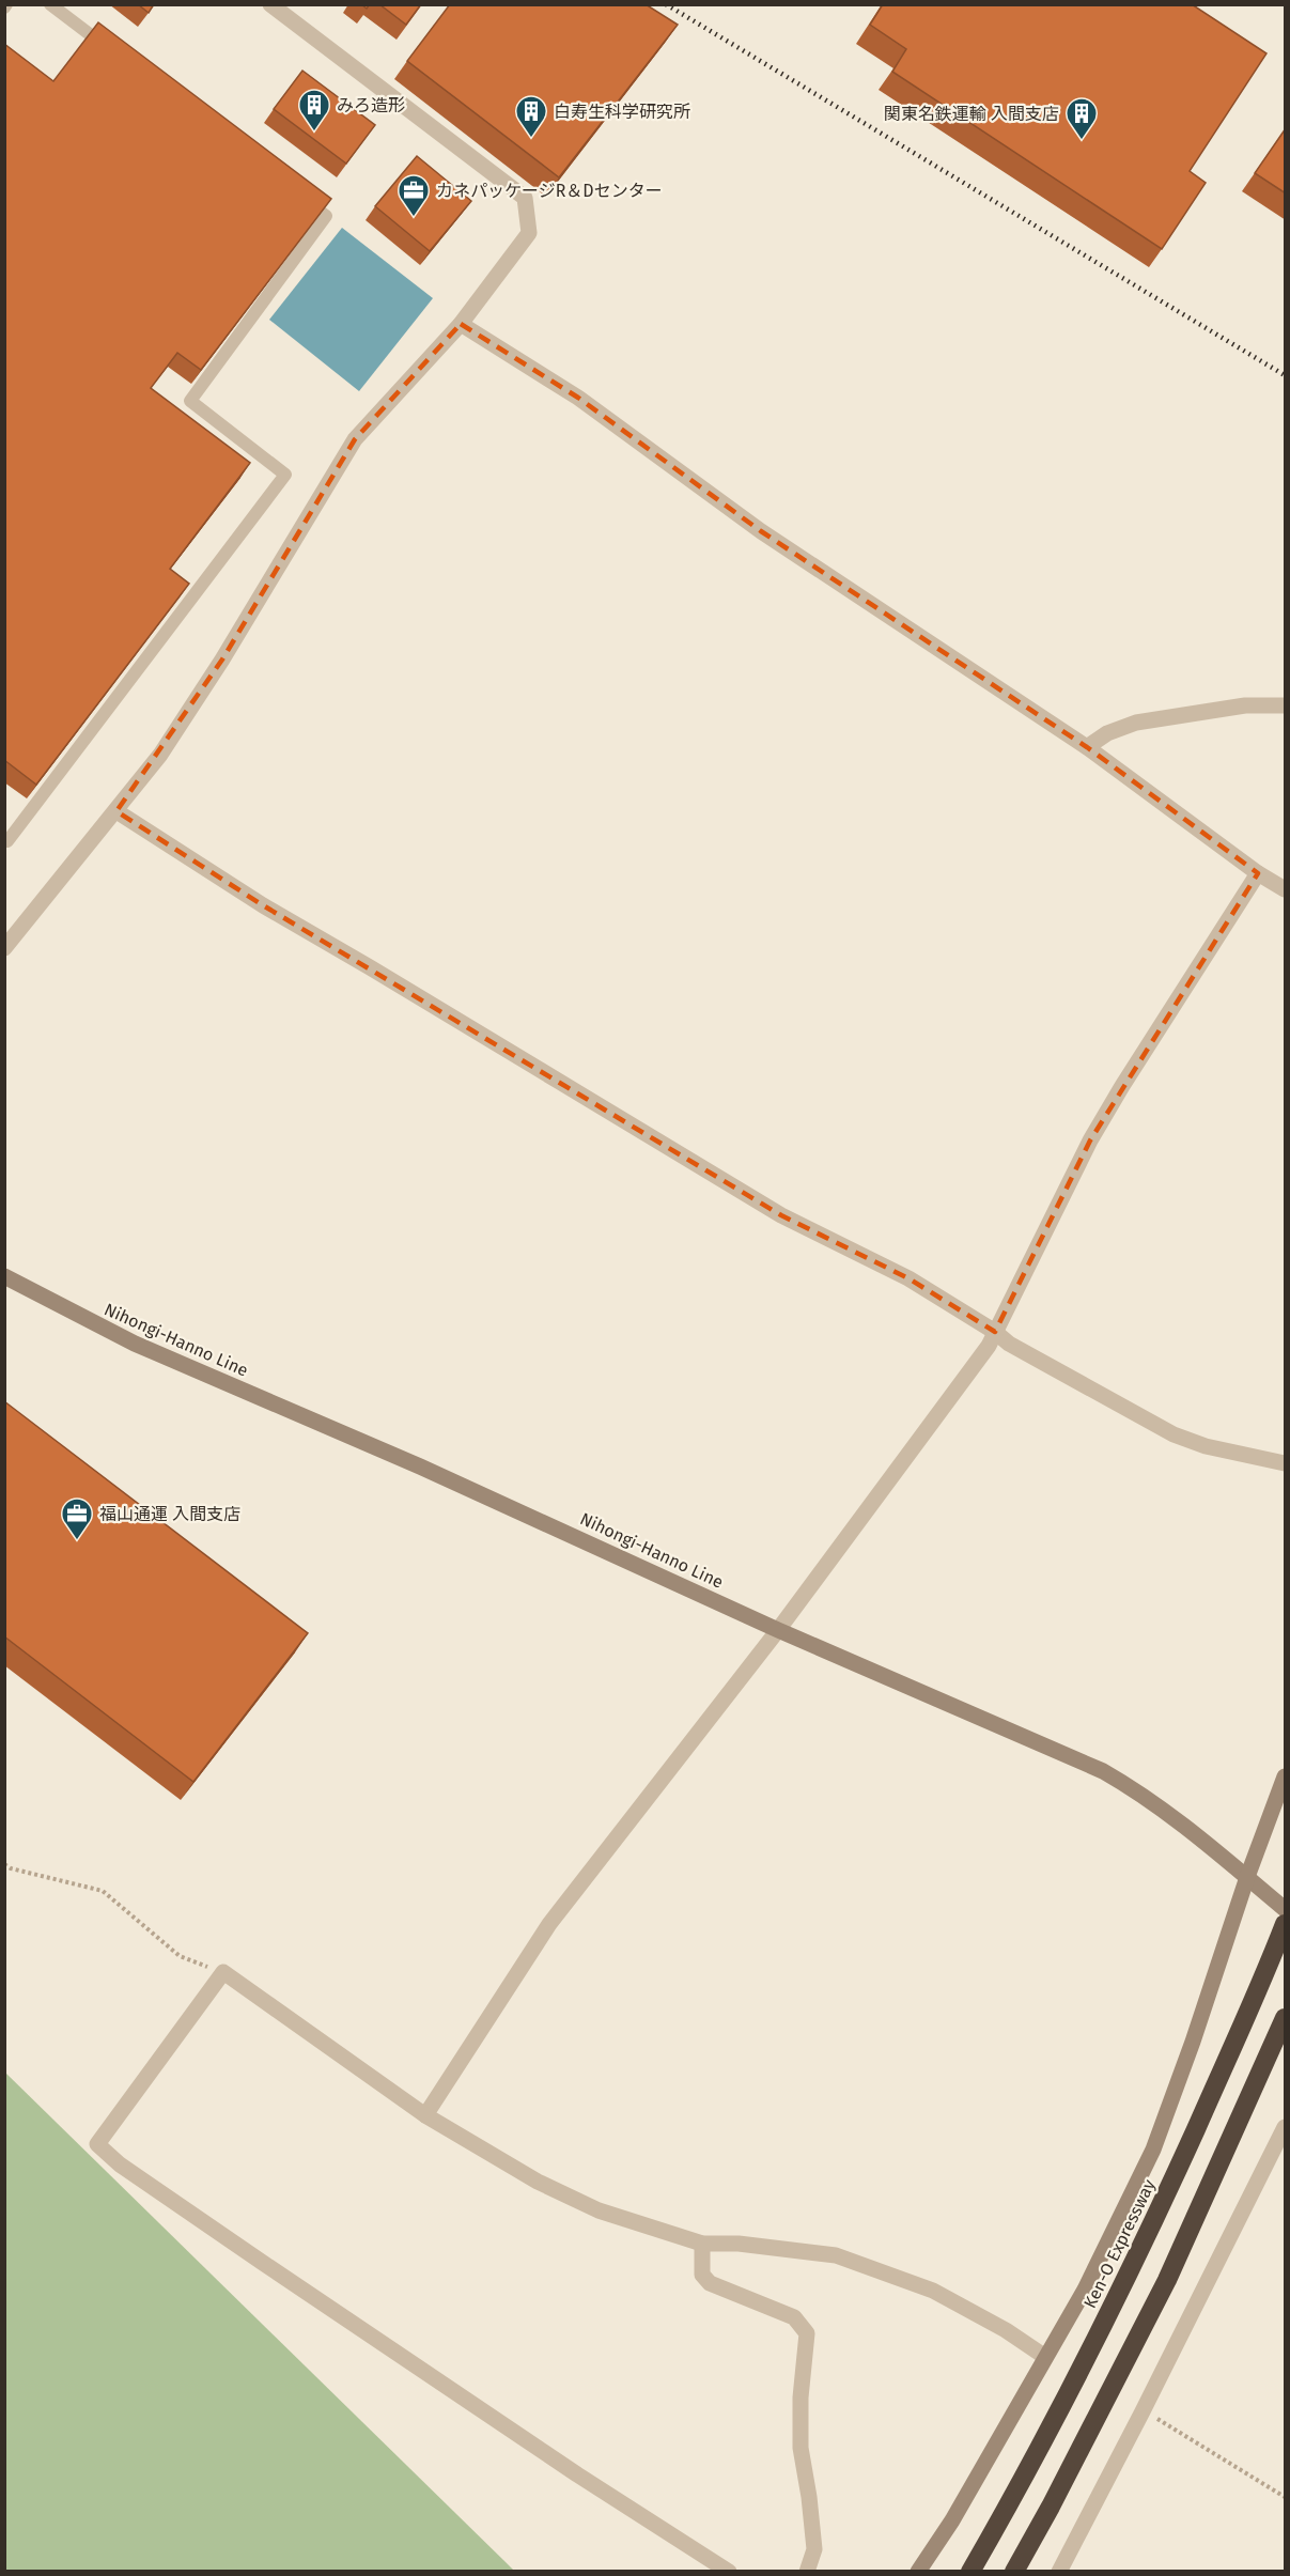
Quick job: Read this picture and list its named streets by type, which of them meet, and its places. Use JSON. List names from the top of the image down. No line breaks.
{"streets":{"highway":["Ken-O Expressway"],"main road":["Nihongi-Hanno Line"]},"places":{"building":["みろ造形","白寿生科学研究所","関東名鉄運輸 入間支店"],"office":["カネパッケージR＆Dセンター","福山通運 入間支店"]}}
